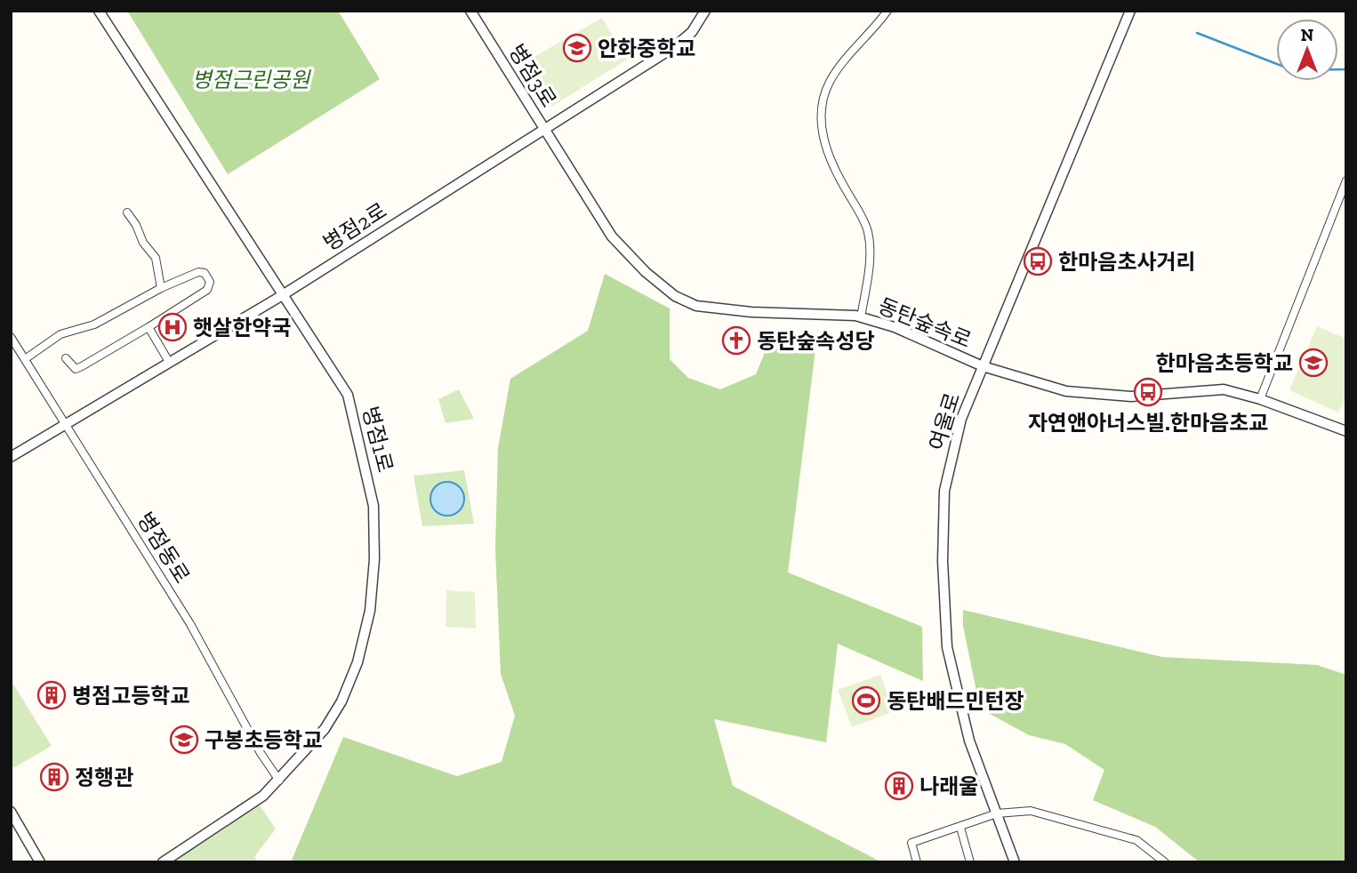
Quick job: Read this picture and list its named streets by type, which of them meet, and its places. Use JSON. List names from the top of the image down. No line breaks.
{"streets":{"street":["병점3로","병점2로","동탄숲속로","여울로","병점1로","병점동로"]},"crossings":[["병점3로","병점2로"],["병점3로","동탄숲속로"],["병점2로","동탄숲속로"],["병점2로","병점1로"],["병점2로","병점동로"],["동탄숲속로","여울로"],["병점1로","병점동로"]],"parks":["병점근린공원"],"places":{"school or university":["안화중학교","한마음초등학교","구봉초등학교"],"bus stop":["한마음초사거리","자연앤아너스빌.한마음초교"],"hospital":["햇살한약국"],"church":["동탄숲속성당"],"building":["병점고등학교","정행관","나래울"],"sports":["동탄배드민턴장"]},"north":"top"}
